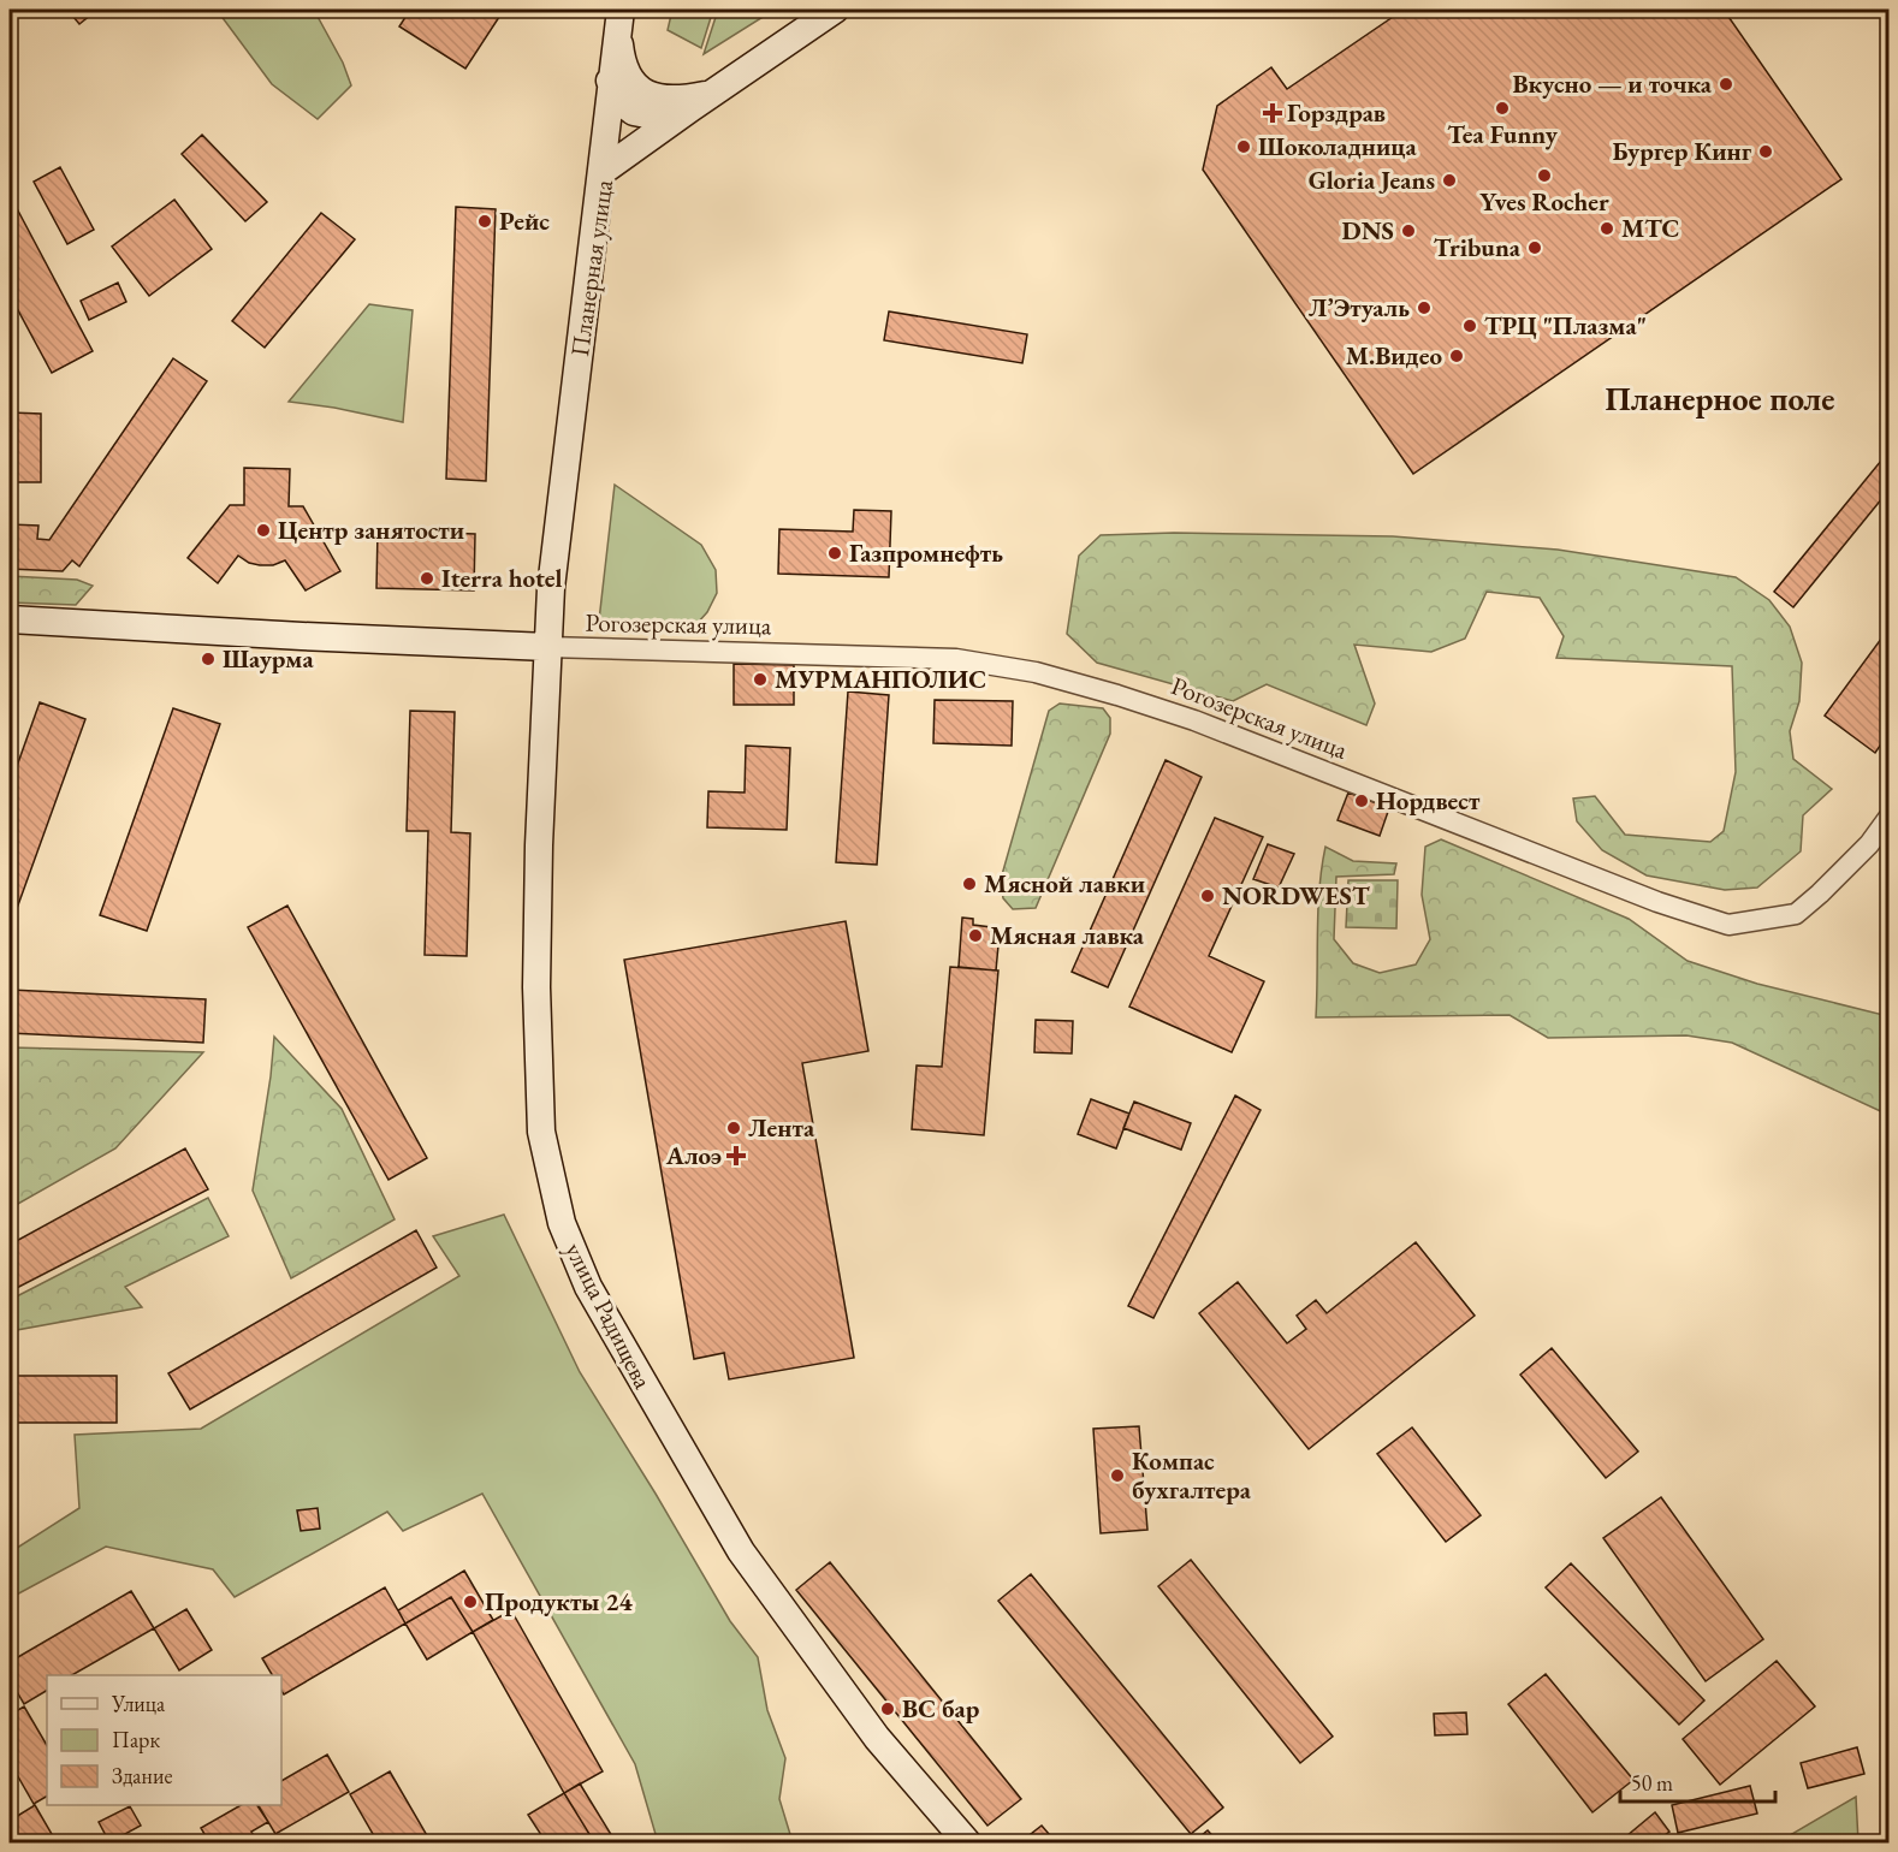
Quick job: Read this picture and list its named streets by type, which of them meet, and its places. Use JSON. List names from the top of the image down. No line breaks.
{"streets":{"main road":["Планерная улица","улица Радищева"],"street":["Рогозерская улица"]},"crossings":[["Планерная улица","Рогозерская улица"],["Планерная улица","улица Радищева"],["Рогозерская улица","улица Радищева"]],"districts":["Планерное поле"],"places":{"other":["Вкусно — и точка","Tea Funny","Шоколадница","Бургер Кинг","Yves Rocher","Gloria Jeans","Рейс","МТС","DNS","Tribuna","Л’Этуаль","ТРЦ \"Плазма\"","M.Видео","Центр занятости","Газпромнефть","Iterra hotel","Шаурма","МУРМАНПОЛИС","Нордвест","Мясной лавки","NORDWEST","Мясная лавка","Лента","Компас бухгалтера","Продукты 24","BC бар"],"health":["Горздрав","Алоэ"]},"legend":["Улица","Парк","Здание"],"scale_bar":"50 m"}
